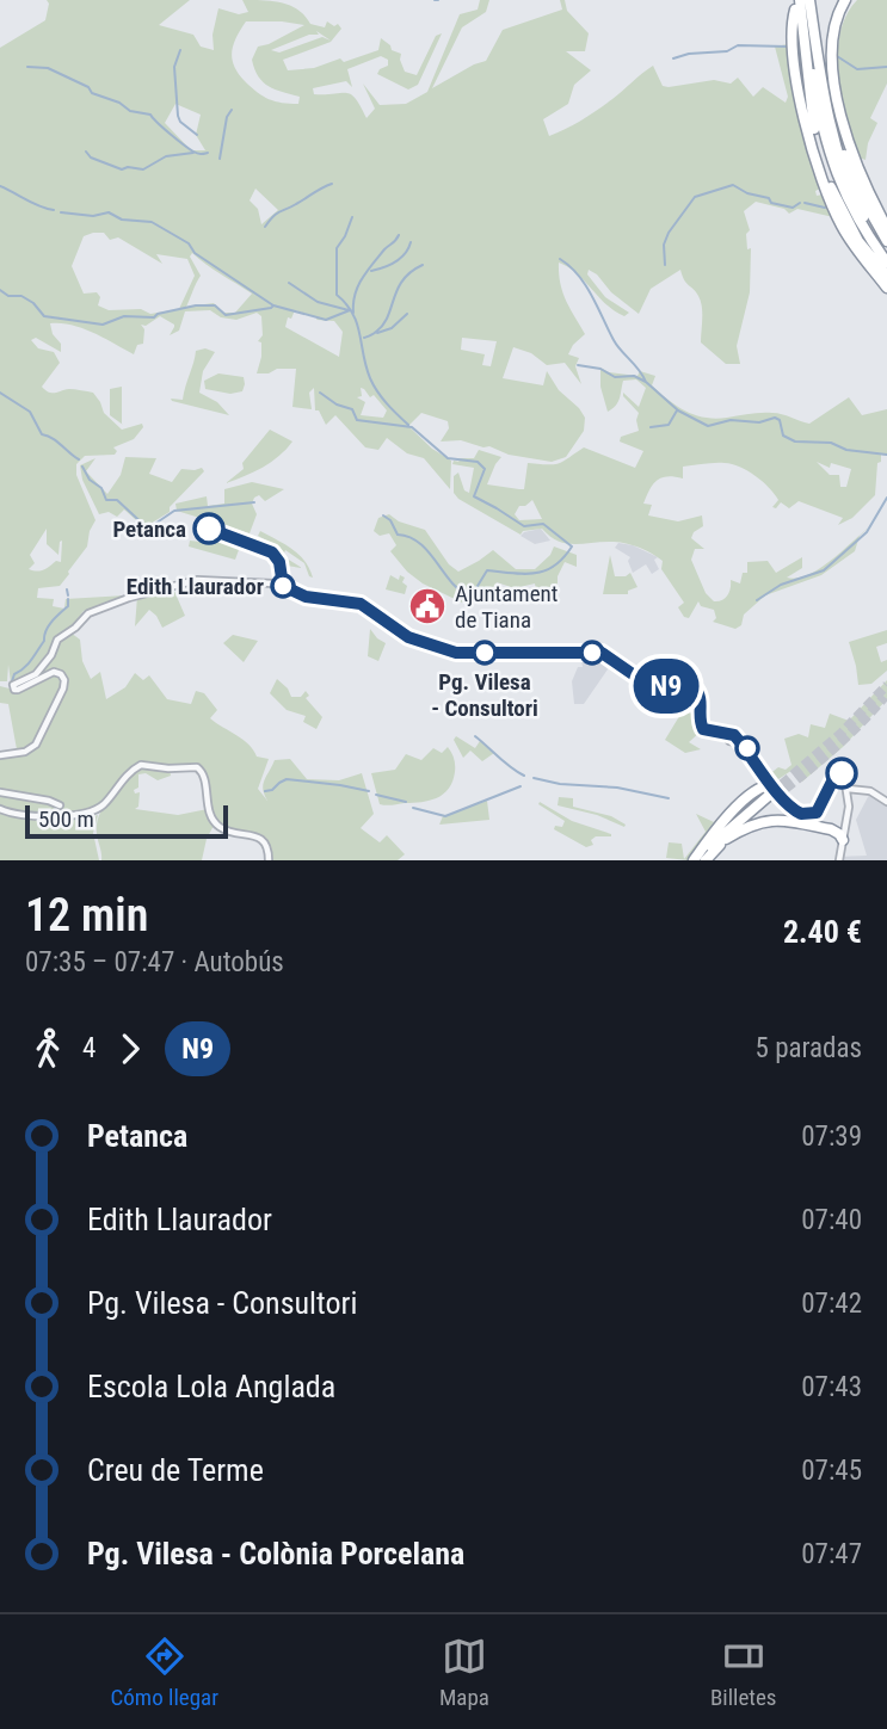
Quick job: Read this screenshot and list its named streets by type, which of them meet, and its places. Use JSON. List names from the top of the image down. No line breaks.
{"places":{"other":["Petanca","Edith Llaurador","Pg. Vilesa - Consultori"],"public building":["Ajuntament de Tiana"]},"lines":["bus line N9"],"scale_bar":"500 m","page":{"on_map":"N9","scale":"500 m","heading":["12 min","07:35 – 07:47 · Autobús","2.40 €"],"legs":["4","N9","5 paradas"],"list":[{"name":"Petanca","value":"07:39"},{"name":"Edith Llaurador","value":"07:40"},{"name":"Pg. Vilesa - Consultori","value":"07:42"},{"name":"Escola Lola Anglada","value":"07:43"},{"name":"Creu de Terme","value":"07:45"},{"name":"Pg. Vilesa - Colònia Porcelana","value":"07:47"}],"tabs":["Cómo llegar","Mapa","Billetes"]}}
